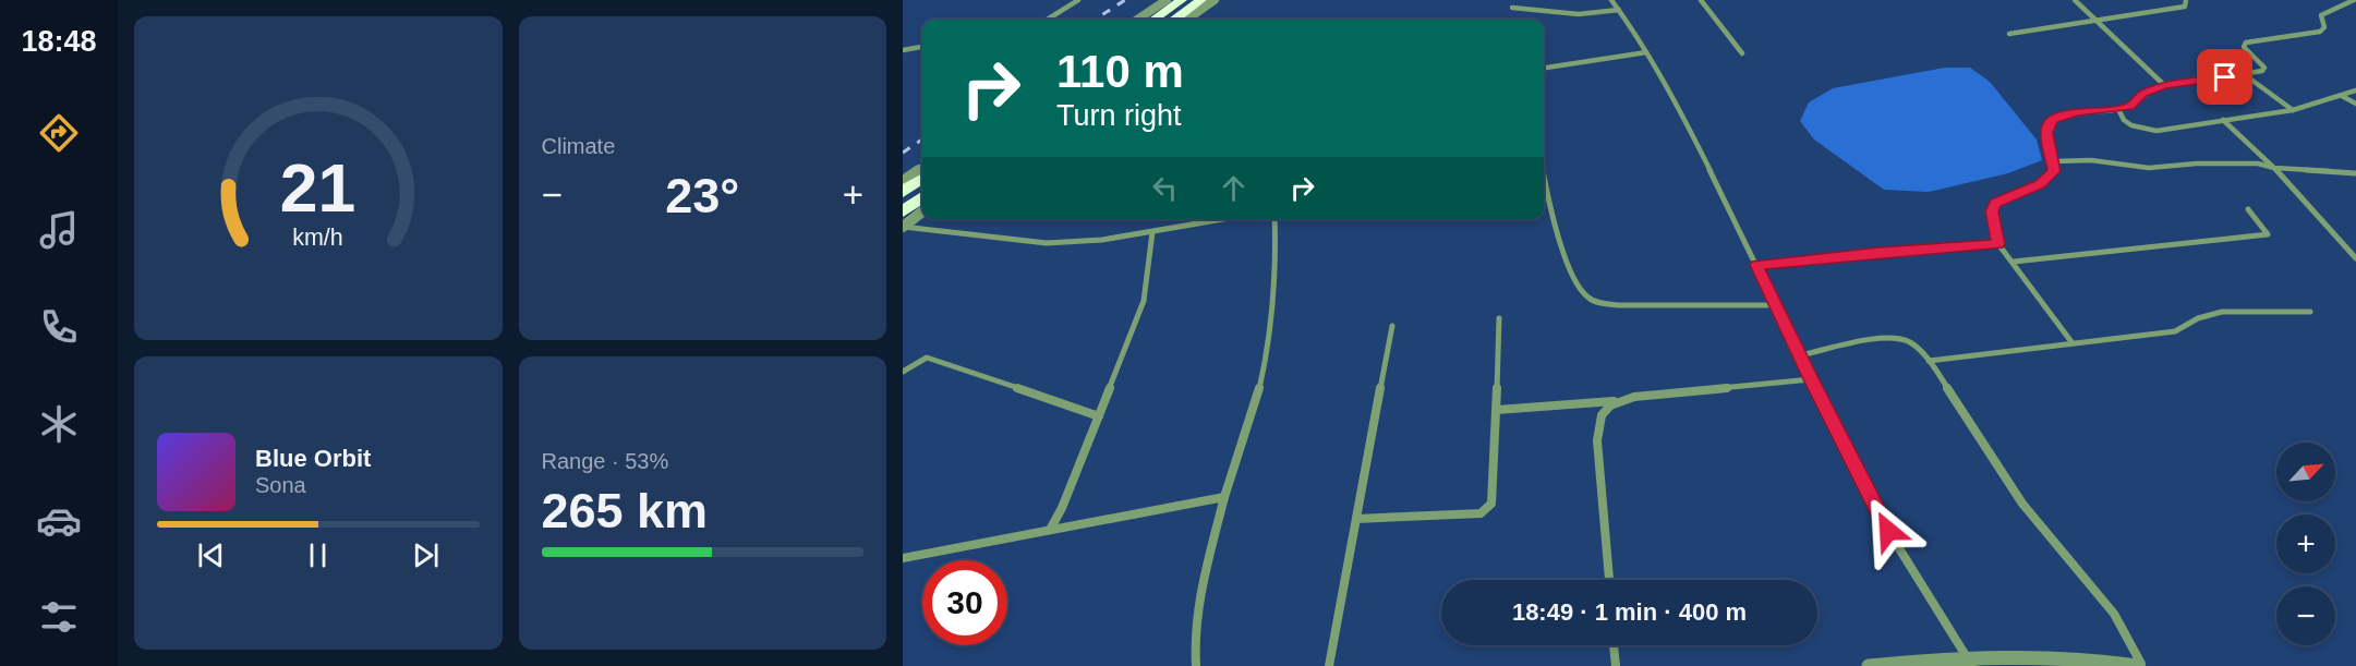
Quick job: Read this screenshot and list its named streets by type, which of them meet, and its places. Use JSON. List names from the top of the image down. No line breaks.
{"north":"top right","page":{"tabs":"18:48","tile":["Climate",["Range · 53%","265 km"]],"turn":["110 m","Turn right"],"heat":["−","23°","+"],"song":["Blue Orbit","Sona"],"map_buttons":["+","−"],"limit":"30","trip":"18:49 · 1 min · 400 m","gauge":["21","km/h"]}}
